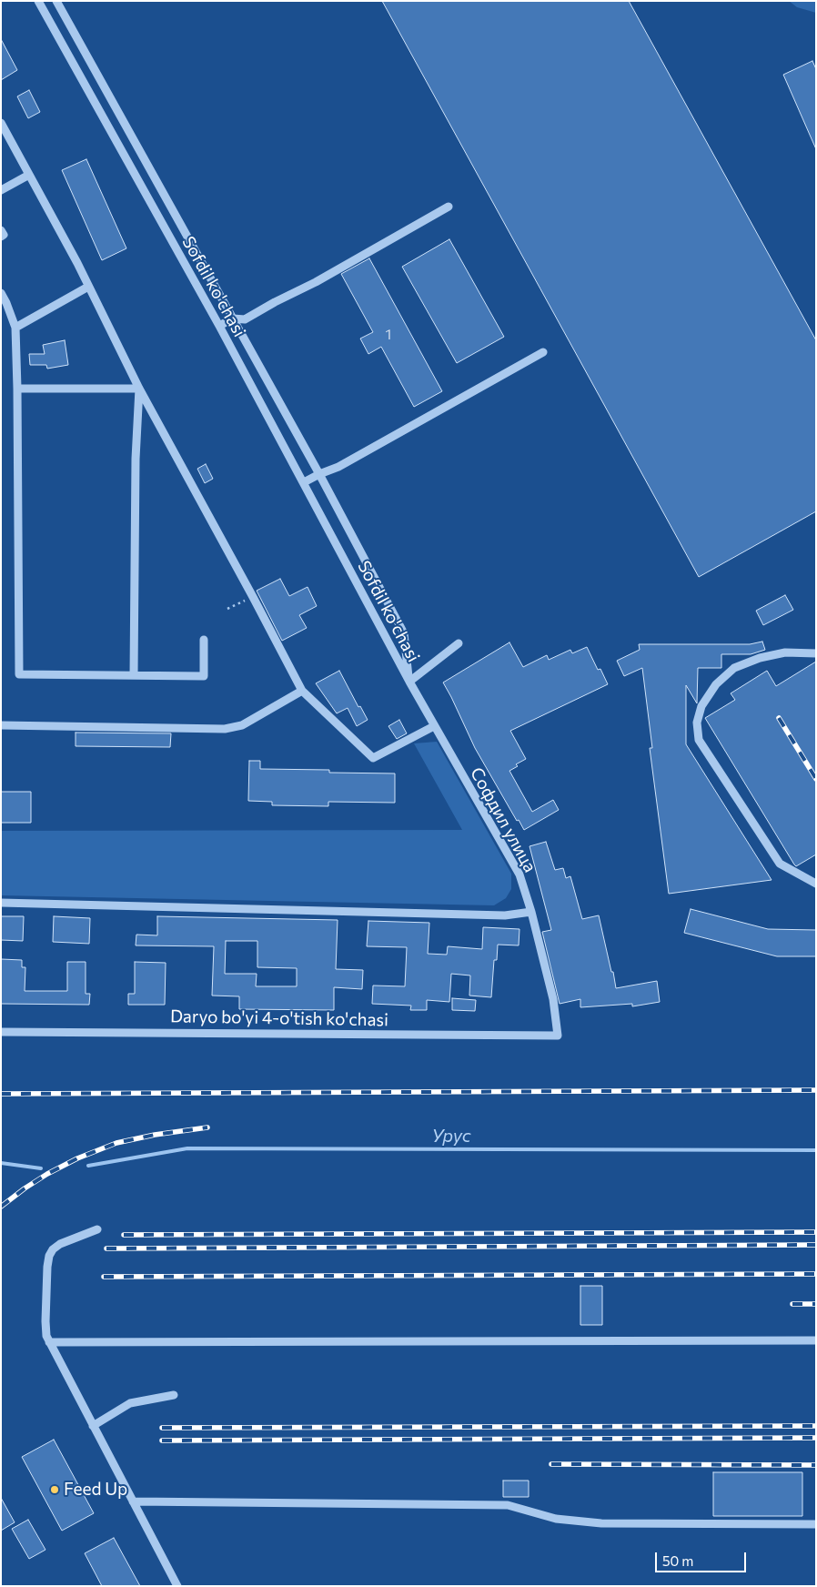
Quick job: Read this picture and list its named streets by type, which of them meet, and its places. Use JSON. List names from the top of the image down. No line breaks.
{"streets":{"street":["Sofdil ko'chasi","Софдил улица","Daryo bo'yi 4-o'tish ko'chasi"]},"crossings":[["Sofdil ko'chasi","Софдил улица"],["Софдил улица","Daryo bo'yi 4-o'tish ko'chasi"]],"water":["Урус"],"places":["Feed Up"],"house_numbers":["1"],"scale_bar":"50 m"}
